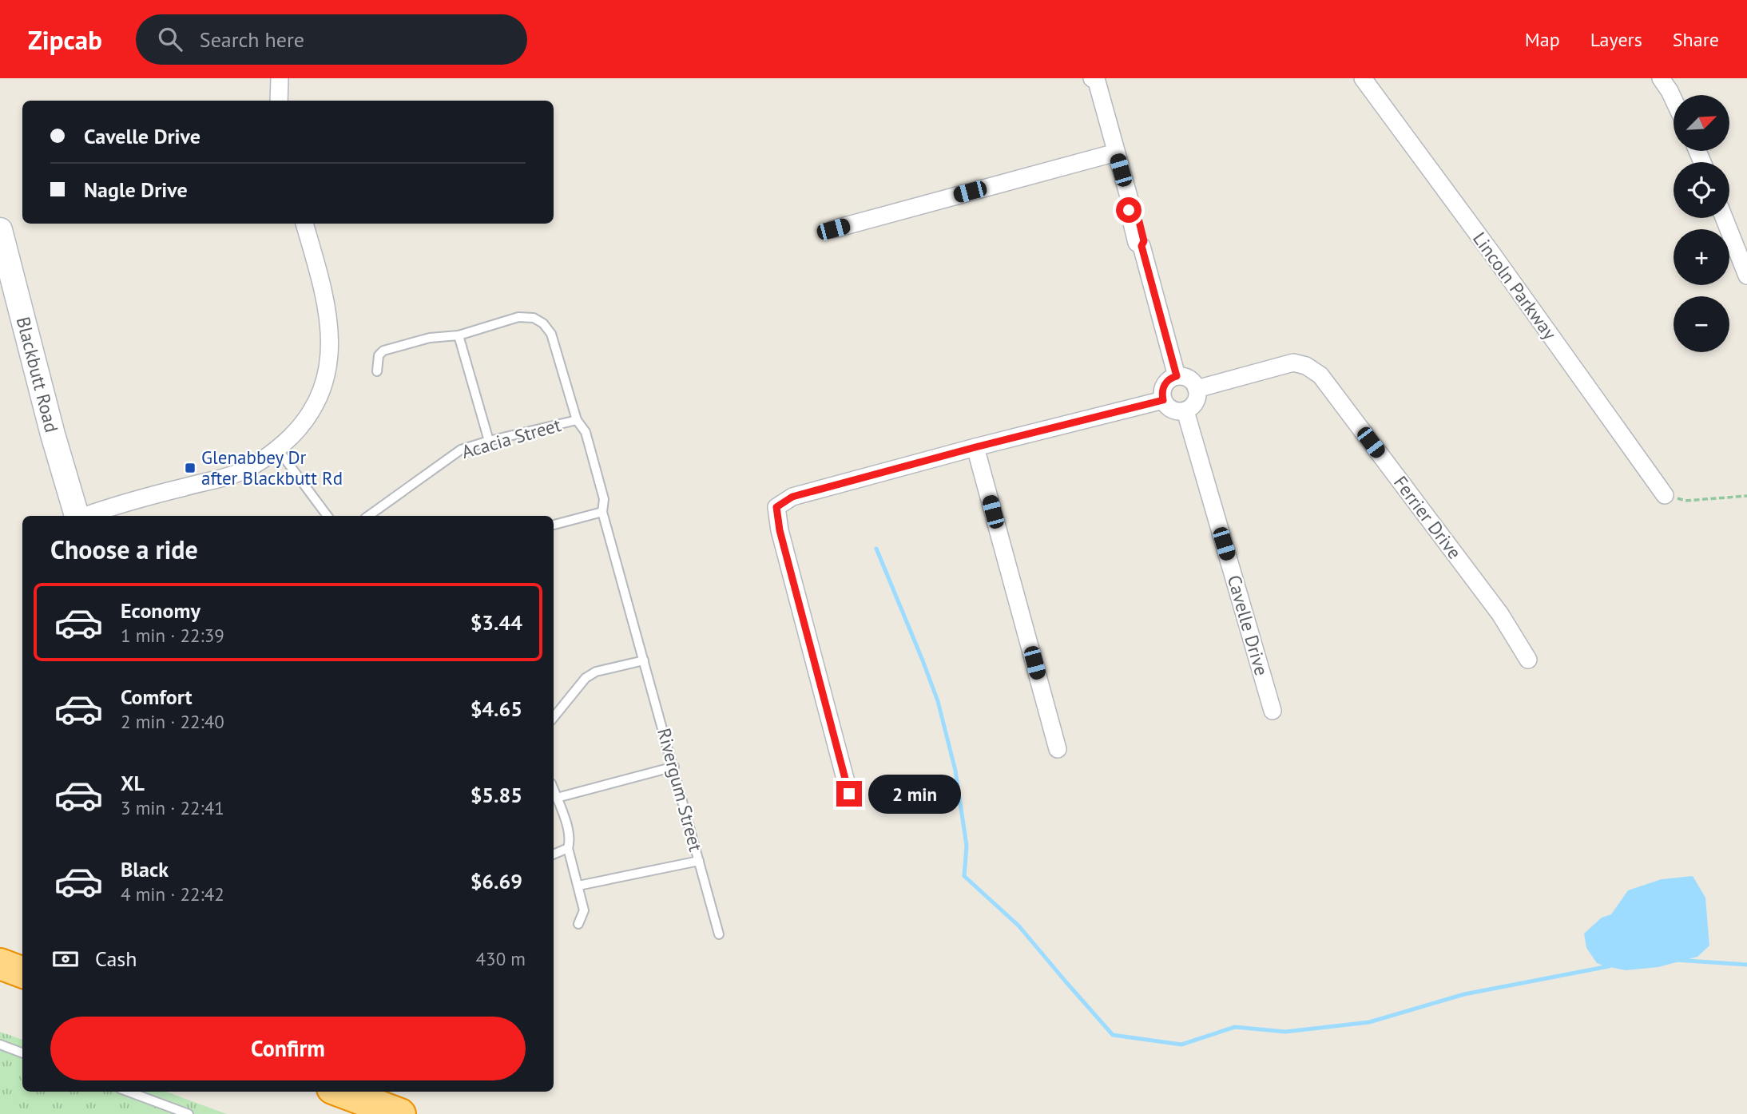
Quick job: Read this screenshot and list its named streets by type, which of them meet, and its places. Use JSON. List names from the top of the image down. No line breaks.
{"streets":{"street":["Lincoln Parkway","Blackbutt Road","Ferrier Drive","Cavelle Drive"],"lane":["Acacia Street","Rivergum Street"]},"crossings":[["Acacia Street","Rivergum Street"],["Ferrier Drive","Cavelle Drive"]],"places":{"transit":["Glenabbey Dr after Blackbutt Rd"]},"north":"top right","page":{"header":"Zipcab","search":"Search here","nav":["Map","Layers","Share"],"map_buttons":["+","−"],"banner":["Cavelle Drive","Nagle Drive"],"heading":"Choose a ride","list":[{"name":"Economy","note":"1 min · 22:39","value":"$3.44"},{"name":"Comfort","note":"2 min · 22:40","value":"$4.65"},{"name":"XL","note":"3 min · 22:41","value":"$5.85"},{"name":"Black","note":"4 min · 22:42","value":"$6.69"}],"bubble":"2 min","pay":["Cash","430 m"],"buttons":"Confirm"}}
